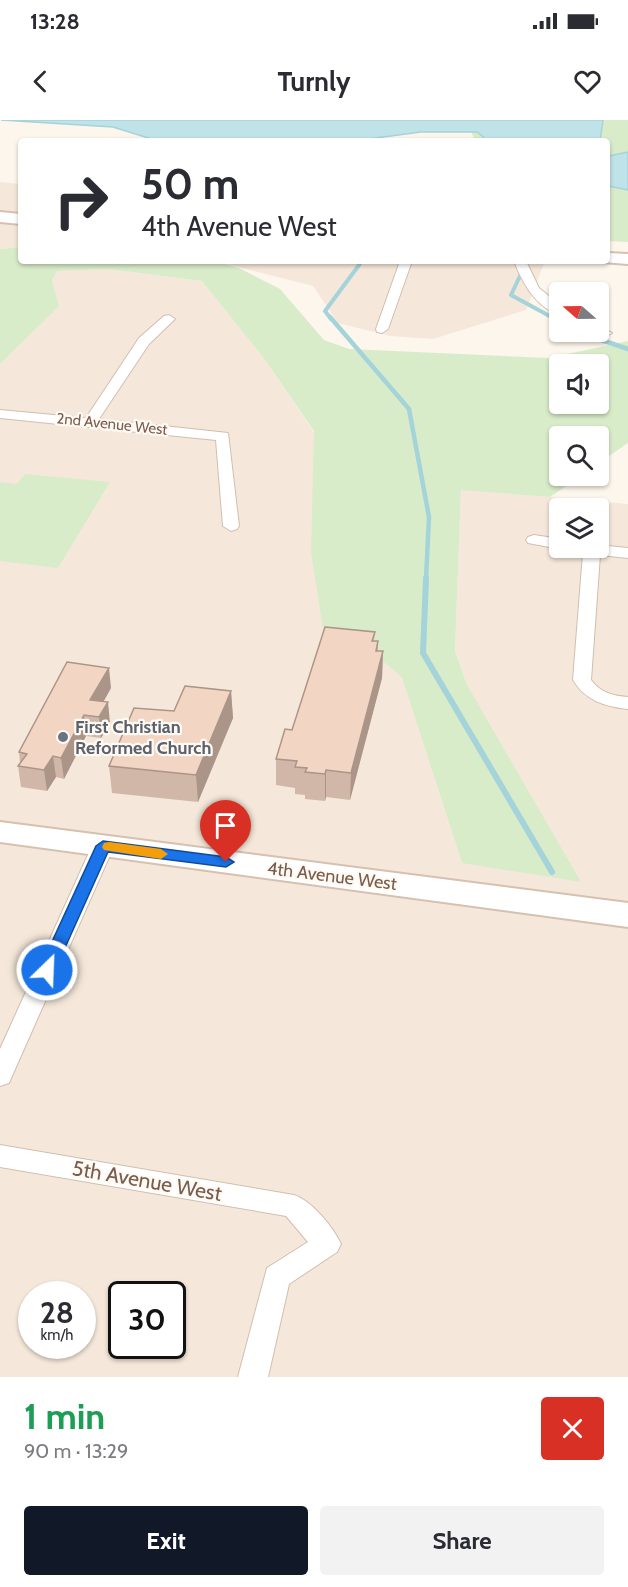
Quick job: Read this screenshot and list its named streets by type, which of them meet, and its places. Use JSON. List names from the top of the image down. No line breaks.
{"streets":{"street":["2nd Avenue West","4th Avenue West","5th Avenue West"]},"places":["First Christian Reformed Church"],"north":"left","page":{"status":"13:28","header":"Turnly","turn":["50 m","4th Avenue West"],"speed":"28 km/h","limit":"30","heading":["1 min","90 m · 13:29"],"buttons":["Exit","Share"]}}
